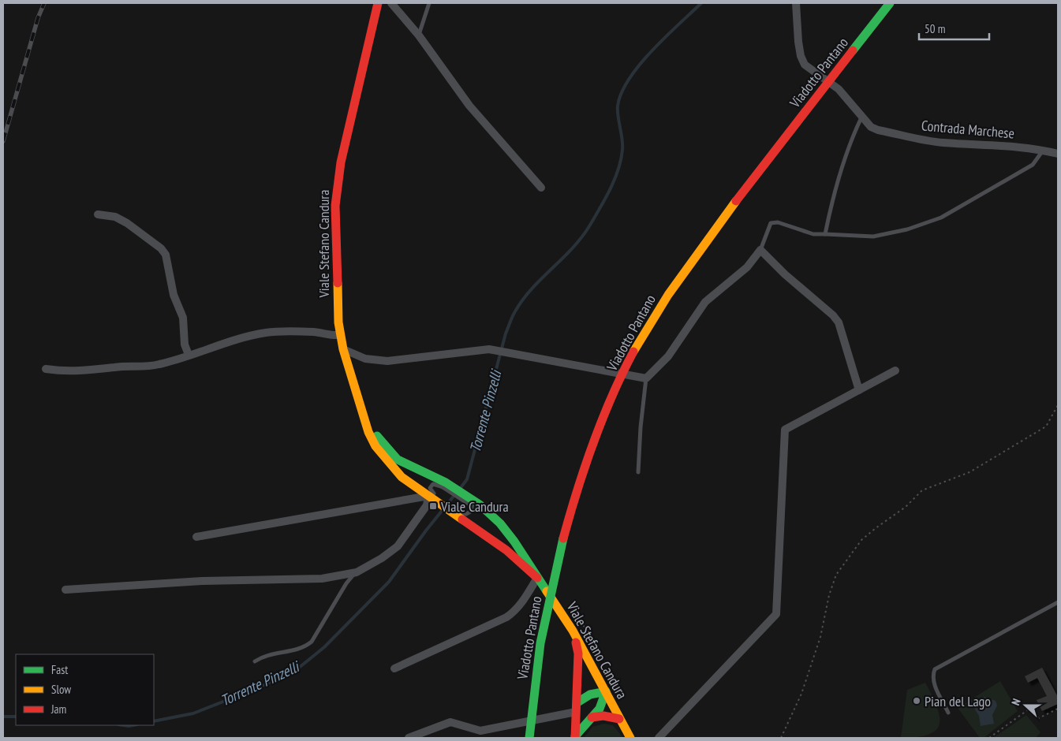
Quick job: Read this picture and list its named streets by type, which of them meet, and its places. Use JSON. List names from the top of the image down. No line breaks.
{"streets":{"main road":["Viadotto Pantano","Viale Stefano Candura"],"street":["Contrada Marchese"]},"water":["Torrente Pinzelli"],"places":{"transit":["Viale Candura"],"other":["Pian del Lago"]},"legend":["Fast","Slow","Jam"],"scale_bar":"50 m","north":"left"}
